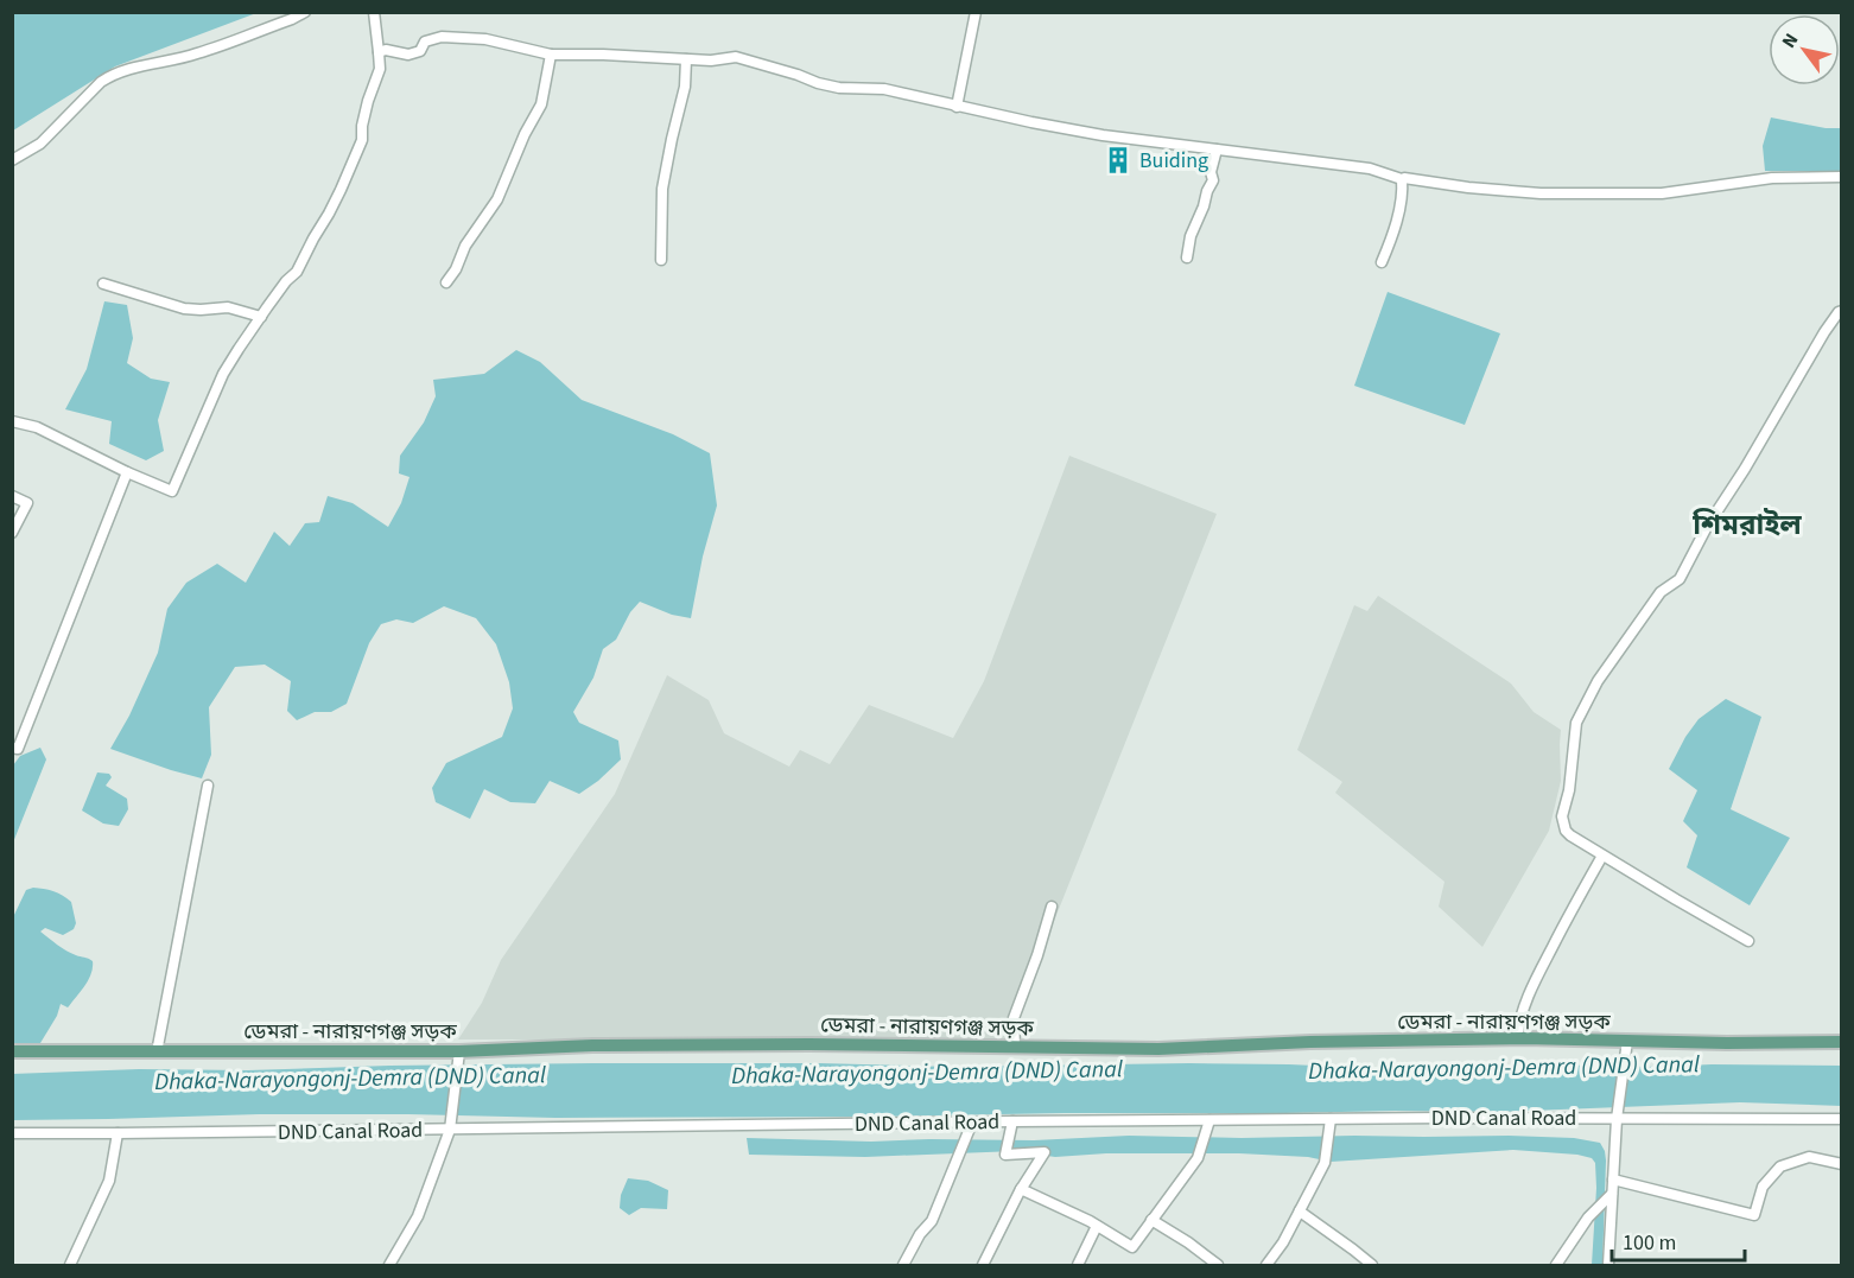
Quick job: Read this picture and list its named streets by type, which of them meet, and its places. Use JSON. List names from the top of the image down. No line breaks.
{"streets":{"main road":["ডেমরা - নারায়ণগঞ্জ সড়ক"],"street":["DND Canal Road"]},"districts":["শিমরাইল"],"water":["Dhaka-Narayongonj-Demra (DND) Canal"],"places":{"building":["Buiding"]},"scale_bar":"100 m","north":"top left"}
